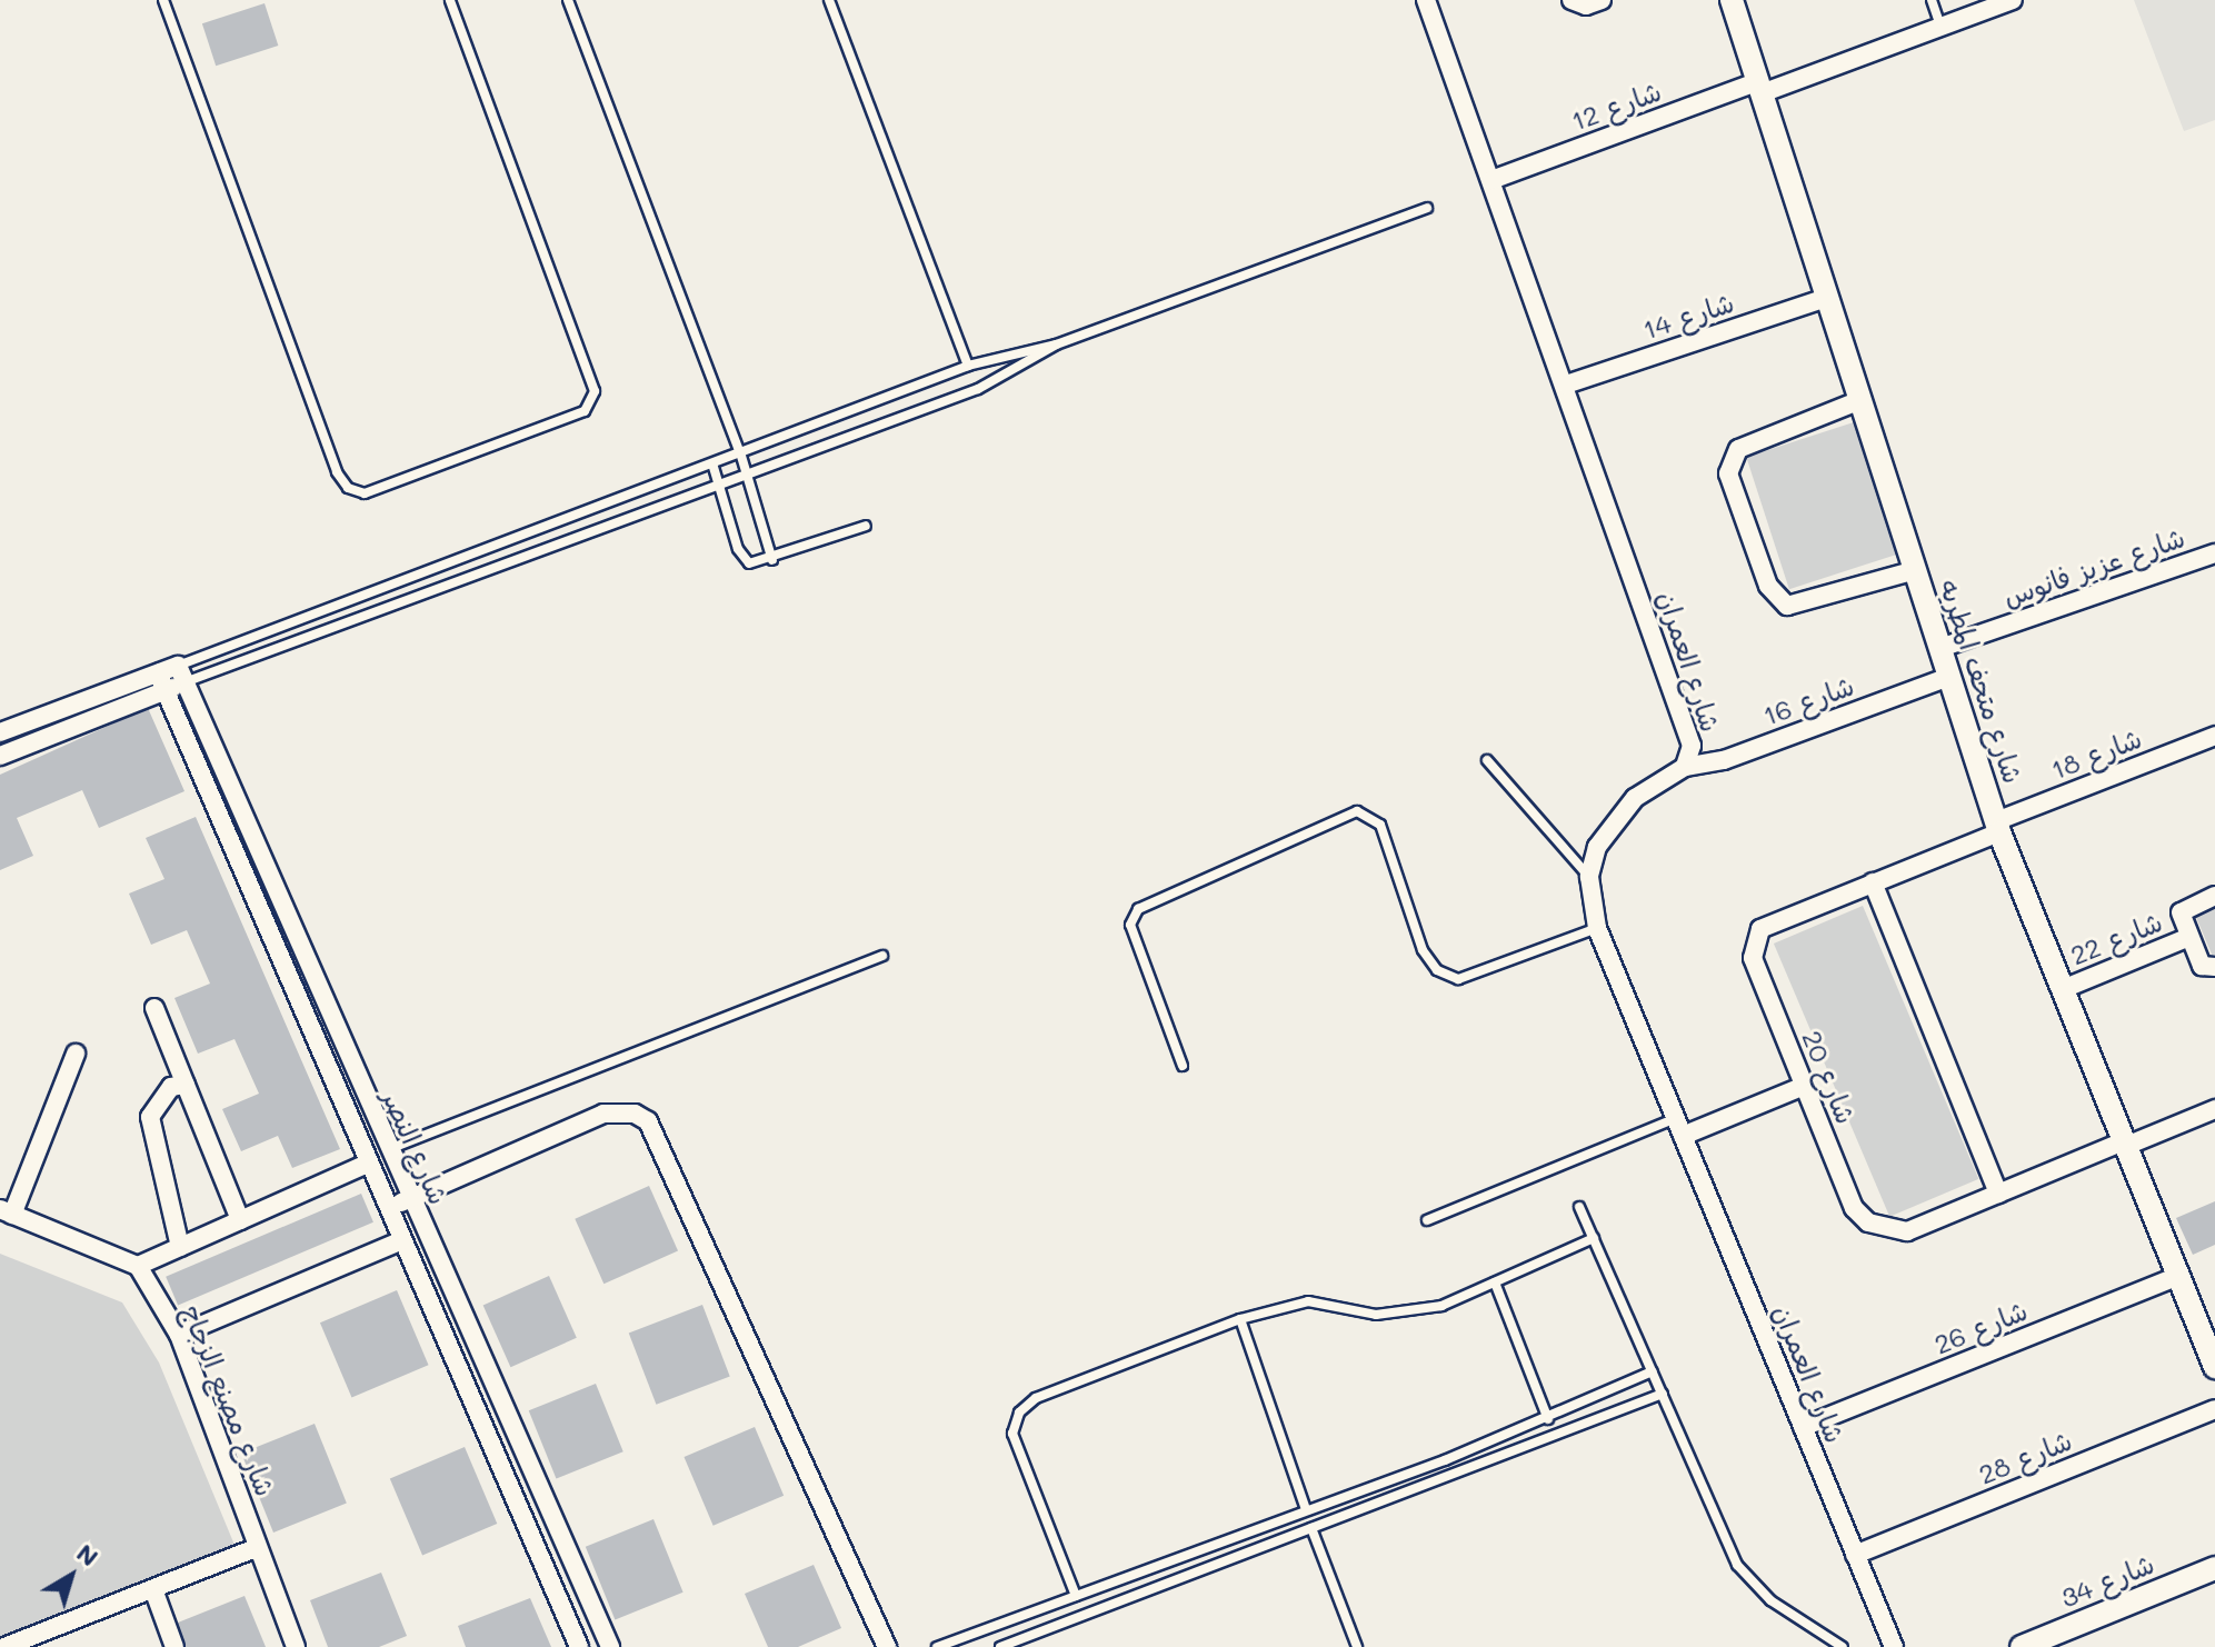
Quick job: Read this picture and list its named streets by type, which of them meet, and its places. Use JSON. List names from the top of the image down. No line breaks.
{"streets":{"street":["شارع 12","شارع 14","شارع عزيز فانوس","شارع العمران","شارع متحف المطريه","شارع 16","شارع 18","شارع 22","شارع 20","شارع النصر","شارع 26","شارع مصنع الزجاج","شارع 28","شارع 34"]},"crossings":[["شارع 12","شارع العمران"],["شارع 12","شارع متحف المطريه"],["شارع 14","شارع العمران"],["شارع 14","شارع متحف المطريه"],["شارع عزيز فانوس","شارع متحف المطريه"],["شارع العمران","شارع 16"],["شارع العمران","شارع 26"],["شارع العمران","شارع 28"],["شارع متحف المطريه","شارع 16"],["شارع متحف المطريه","شارع 18"],["شارع متحف المطريه","شارع 22"],["شارع متحف المطريه","شارع 20"],["شارع متحف المطريه","شارع 26"],["شارع 18","شارع 20"]],"north":"top right"}
